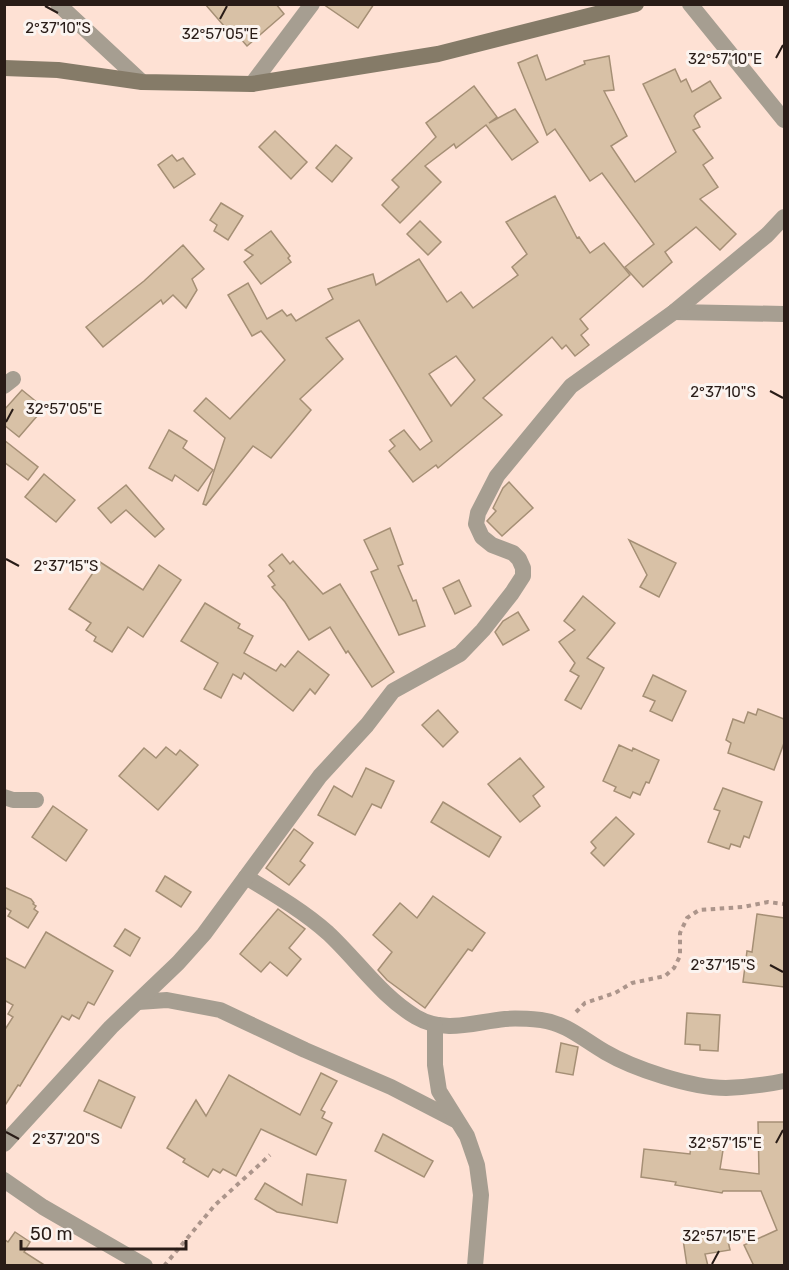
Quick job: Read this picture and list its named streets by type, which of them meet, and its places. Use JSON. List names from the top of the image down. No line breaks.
{"scale_bar":"50 m","coordinates":["2°37'10\"S","32°57'05\"E","32°57'10\"E","2°37'15\"S","2°37'20\"S","32°57'15\"E"]}
